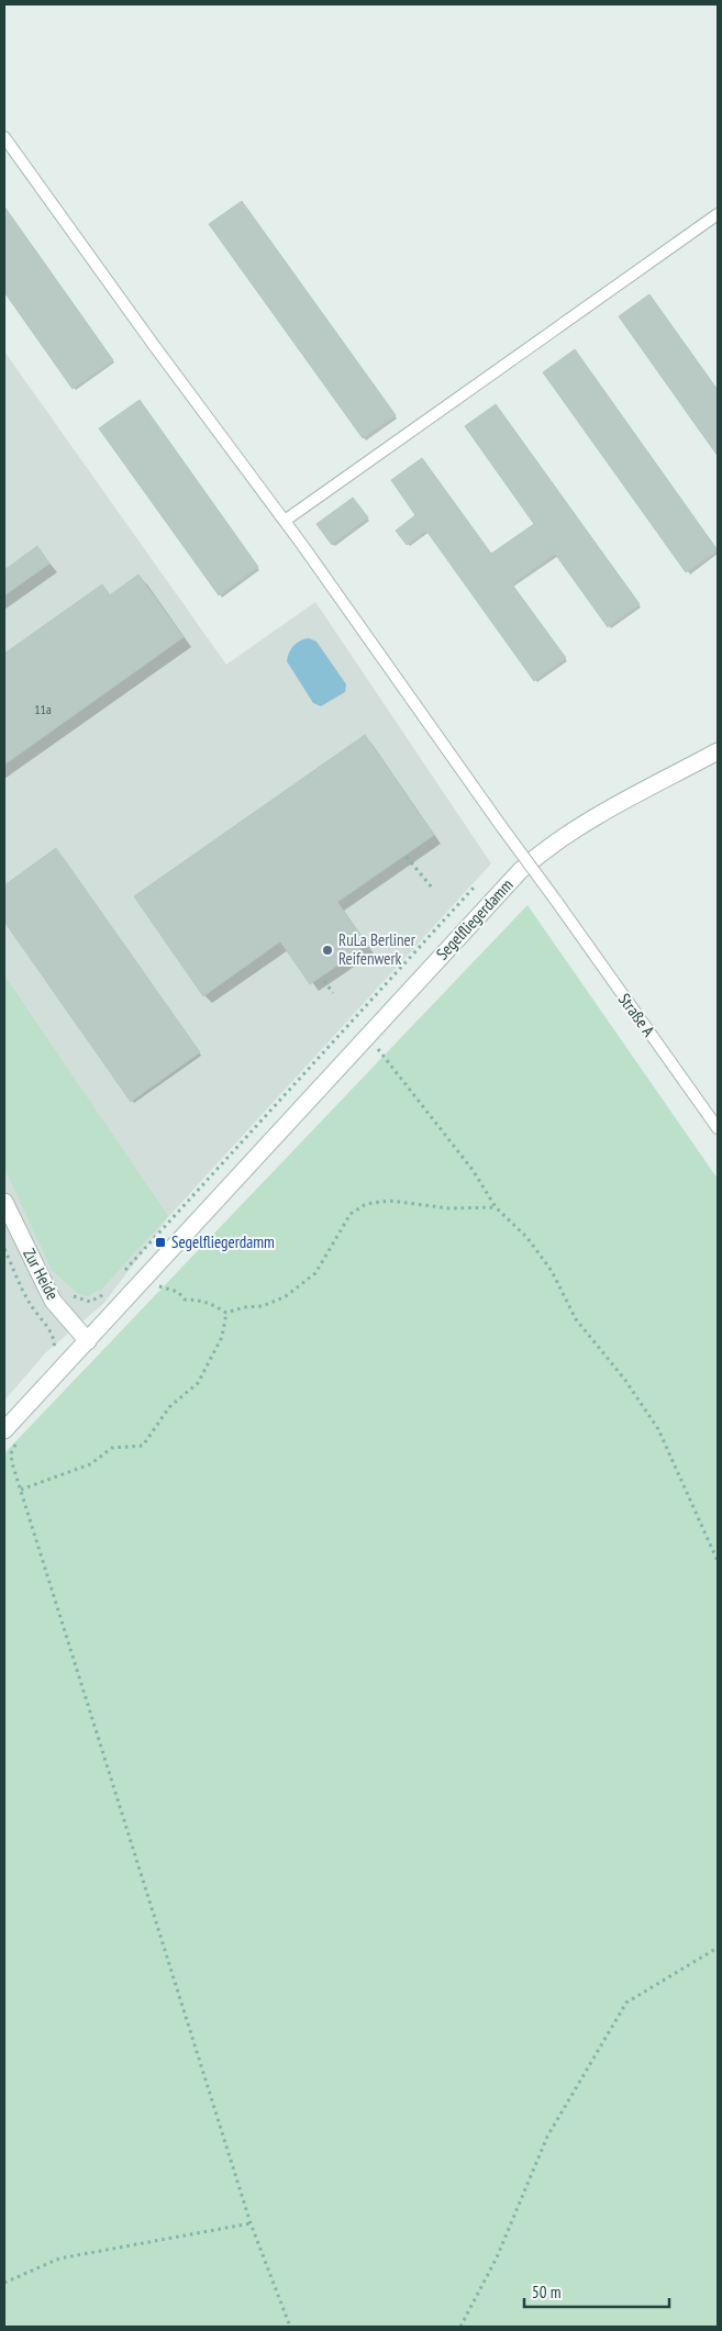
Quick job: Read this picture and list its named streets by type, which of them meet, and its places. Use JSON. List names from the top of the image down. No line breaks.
{"streets":{"street":["Segelfliegerdamm","Zur Heide"],"lane":["Straße A"]},"crossings":[["Segelfliegerdamm","Zur Heide"]],"places":{"other":["RuLa Berliner Reifenwerk"],"transit":["Segelfliegerdamm"]},"house_numbers":["11a"],"scale_bar":"50 m"}
